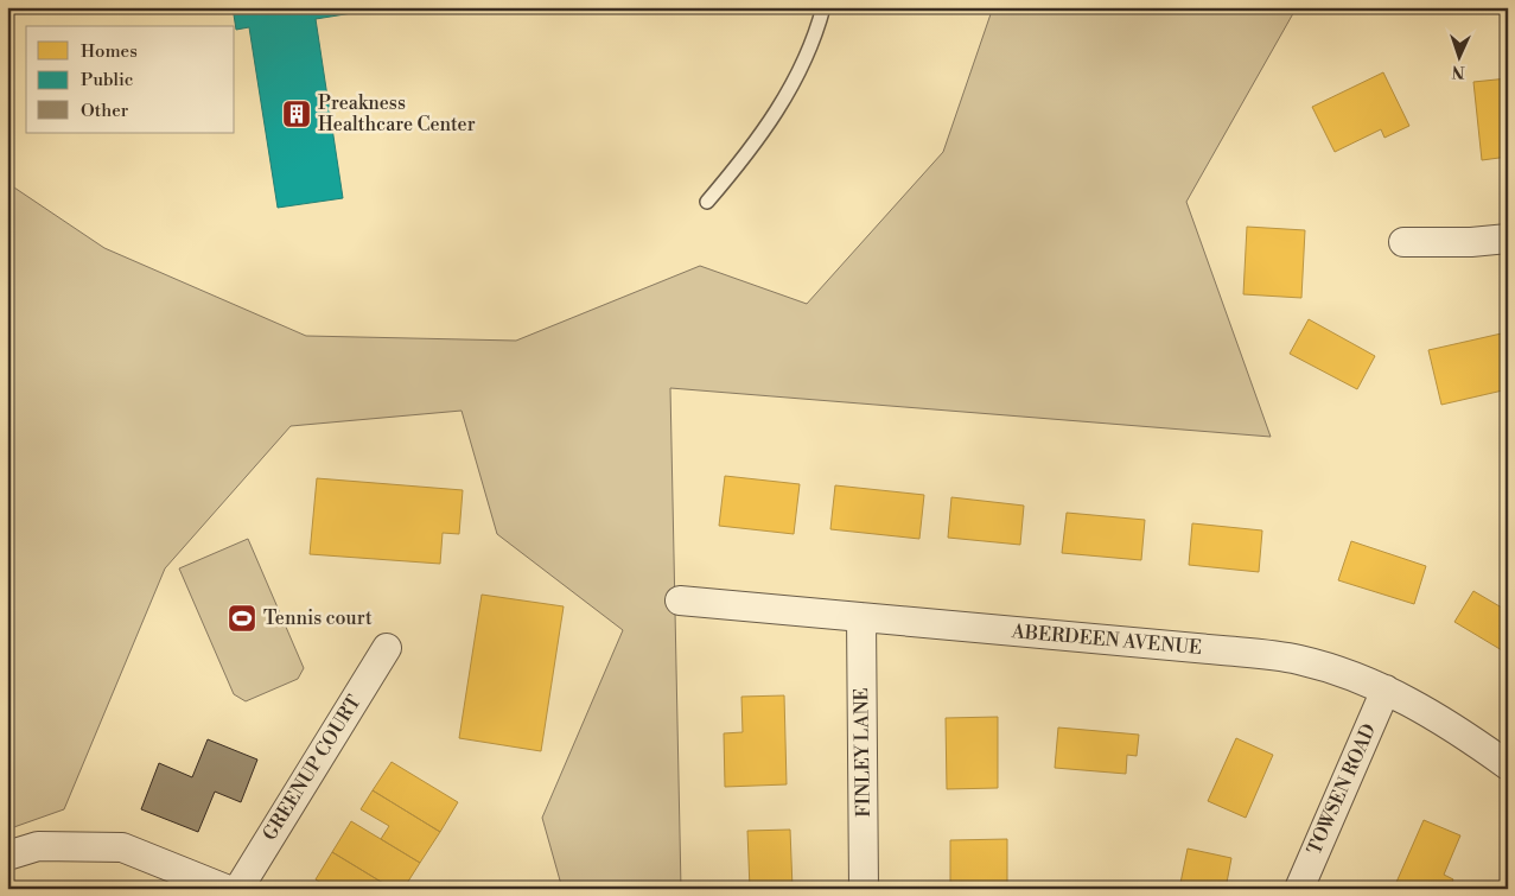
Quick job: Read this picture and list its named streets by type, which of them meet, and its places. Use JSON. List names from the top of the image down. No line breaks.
{"streets":{"street":["ABERDEEN AVENUE","FINLEY LANE","GREENUP COURT","TOWSEN ROAD"]},"crossings":[["ABERDEEN AVENUE","FINLEY LANE"],["ABERDEEN AVENUE","TOWSEN ROAD"]],"places":{"building":["Preakness Healthcare Center"],"sports":["Tennis court"]},"legend":["Homes","Public","Other"],"north":"bottom"}
